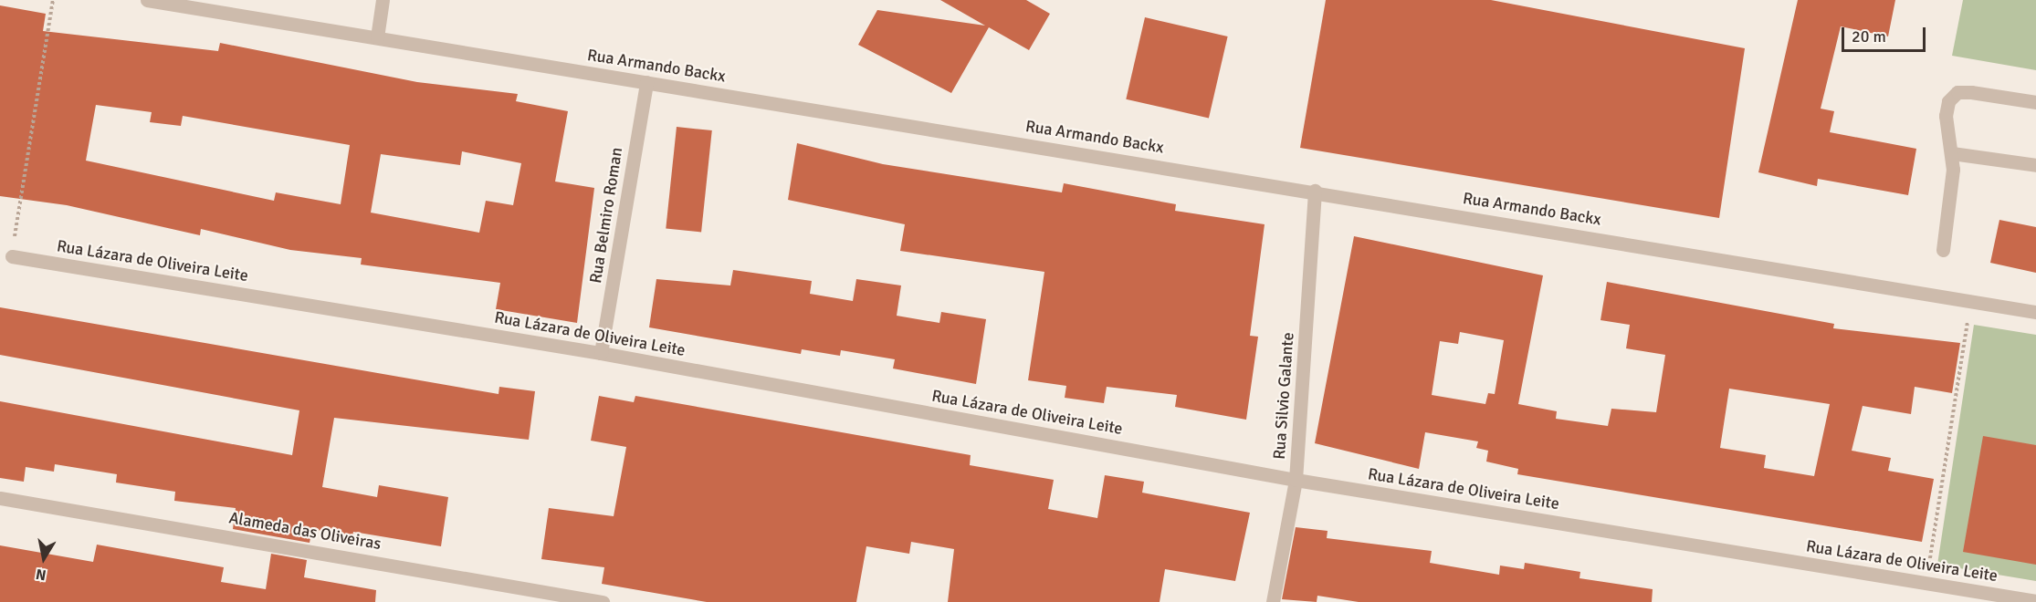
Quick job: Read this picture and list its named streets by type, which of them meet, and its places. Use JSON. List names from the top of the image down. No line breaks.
{"streets":{"street":["Rua Armando Backx","Rua Belmiro Roman","Rua Lázara de Oliveira Leite","Rua Silvio Galante","Alameda das Oliveiras"]},"crossings":[["Rua Armando Backx","Rua Belmiro Roman"],["Rua Armando Backx","Rua Silvio Galante"],["Rua Belmiro Roman","Rua Lázara de Oliveira Leite"],["Rua Lázara de Oliveira Leite","Rua Silvio Galante"]],"scale_bar":"20 m","north":"bottom"}
